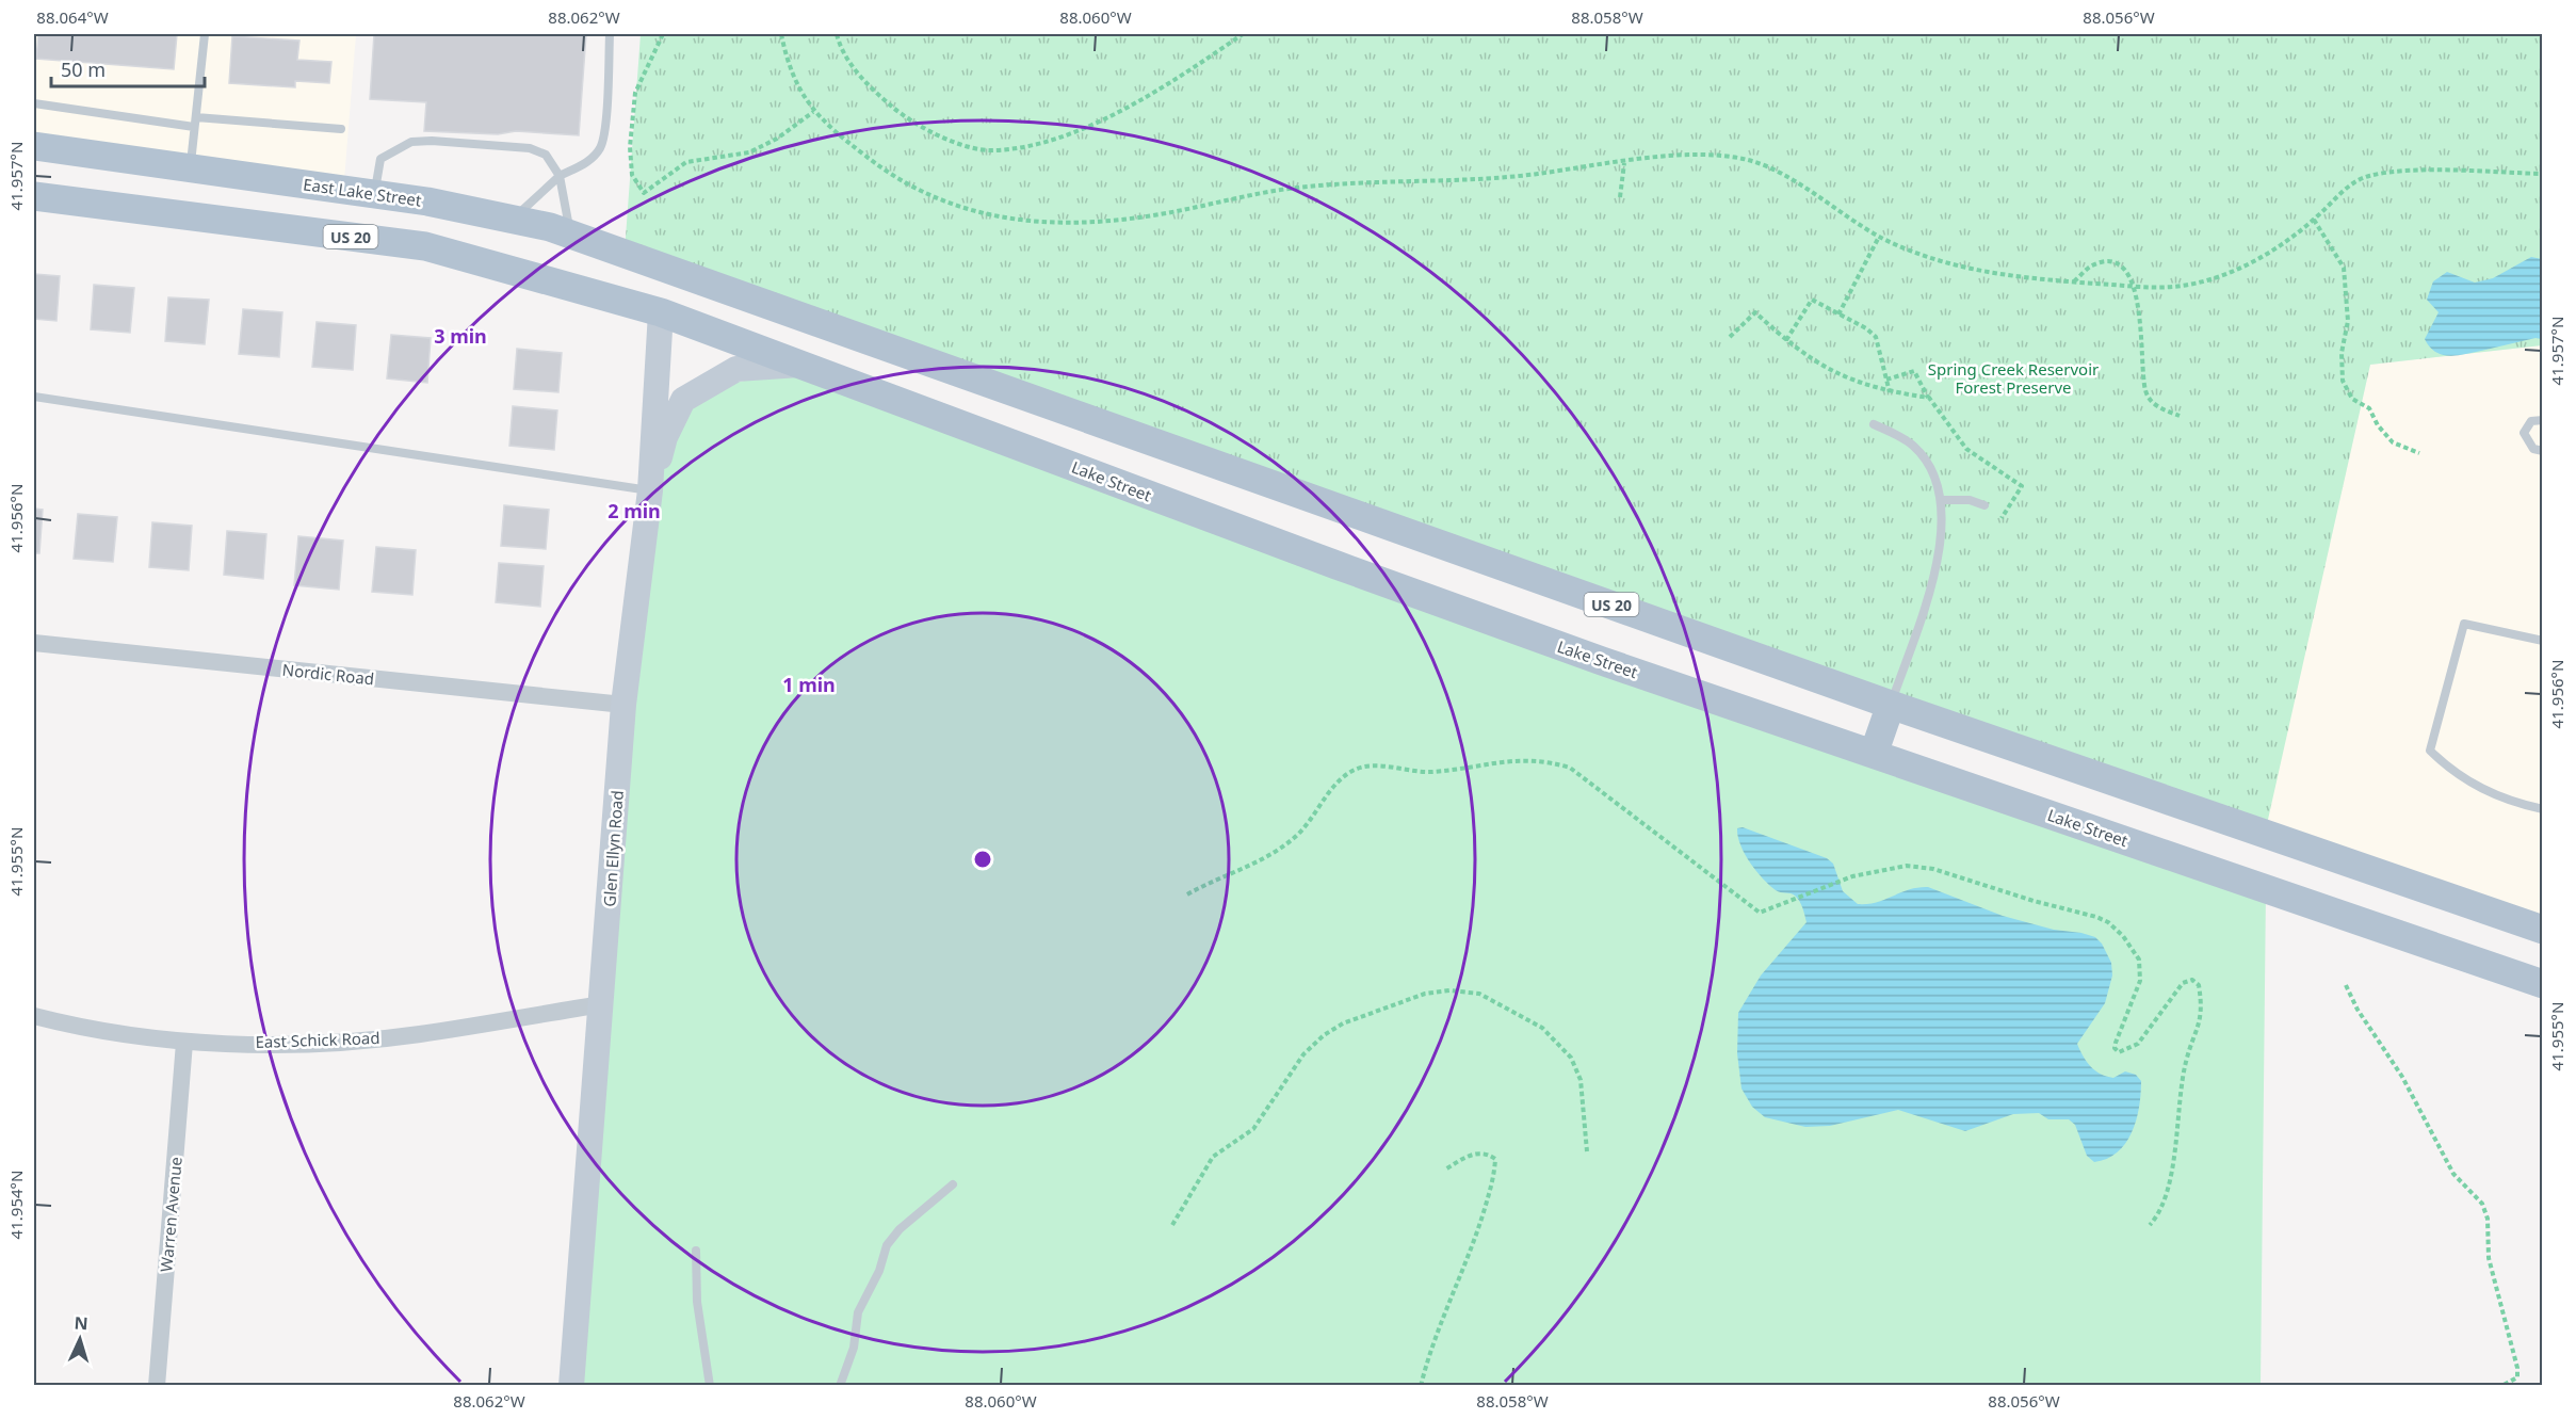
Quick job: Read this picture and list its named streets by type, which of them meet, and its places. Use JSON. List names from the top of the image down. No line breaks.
{"streets":{"main road":["East Lake Street","US 20","Lake Street"],"street":["Nordic Road","Glen Ellyn Road","East Schick Road","Warren Avenue"]},"crossings":[["East Lake Street","US 20"],["US 20","Lake Street"],["US 20","Glen Ellyn Road"],["Lake Street","Glen Ellyn Road"],["Nordic Road","Glen Ellyn Road"],["Glen Ellyn Road","East Schick Road"],["East Schick Road","Warren Avenue"]],"parks":["Spring Creek Reservoir Forest Preserve"],"scale_bar":"50 m","north":"top","coordinates":["88.064°W","88.062°W","88.060°W","88.058°W","88.056°W","41.957°N","41.956°N","41.955°N","41.954°N"],"rings":["3 min","2 min","1 min"]}
